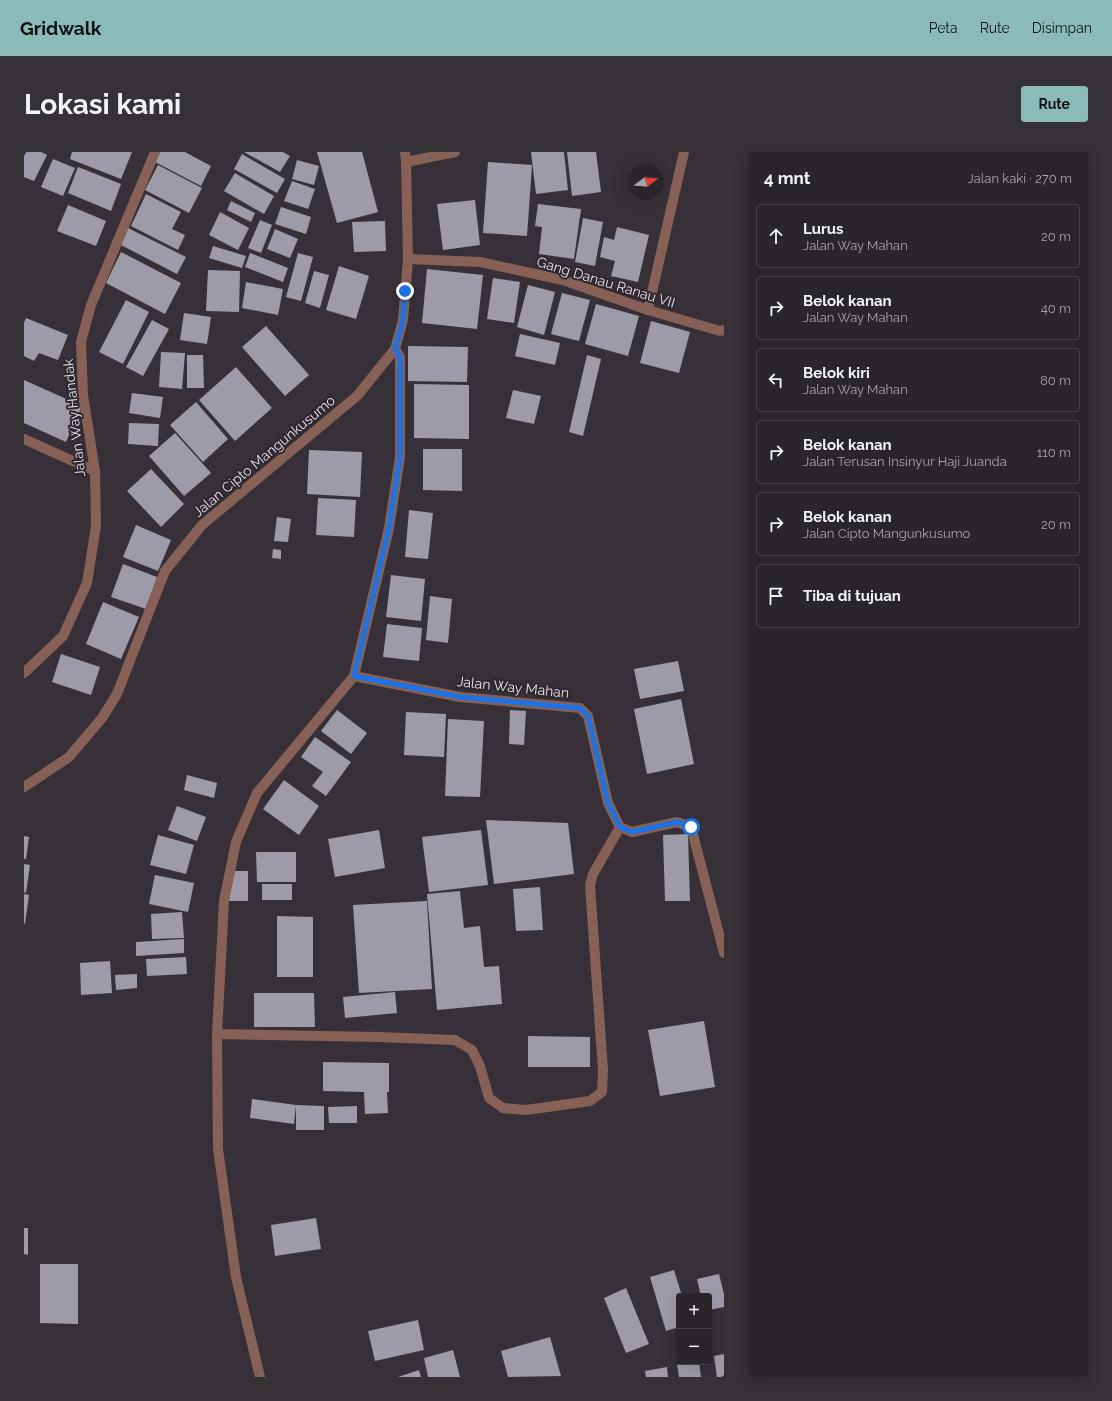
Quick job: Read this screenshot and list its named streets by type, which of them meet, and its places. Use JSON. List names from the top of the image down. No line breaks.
{"streets":{"street":["Gang Danau Ranau VII","Jalan Way Handak","Jalan Cipto Mangunkusumo","Jalan Way Mahan"]},"crossings":[["Gang Danau Ranau VII","Jalan Cipto Mangunkusumo"]],"north":"right","page":{"header":"Gridwalk","nav":["Peta","Rute","Disimpan"],"buttons":"Rute","title":"Lokasi kami","heading":["4 mnt","Jalan kaki · 270 m"],"list":[["Lurus","Jalan Way Mahan","20 m"],["Belok kanan","Jalan Way Mahan","40 m"],["Belok kiri","Jalan Way Mahan","80 m"],["Belok kanan","Jalan Terusan Insinyur Haji Juanda","110 m"],["Belok kanan","Jalan Cipto Mangunkusumo","20 m"],"Tiba di tujuan"],"map_buttons":["+","−"]}}
